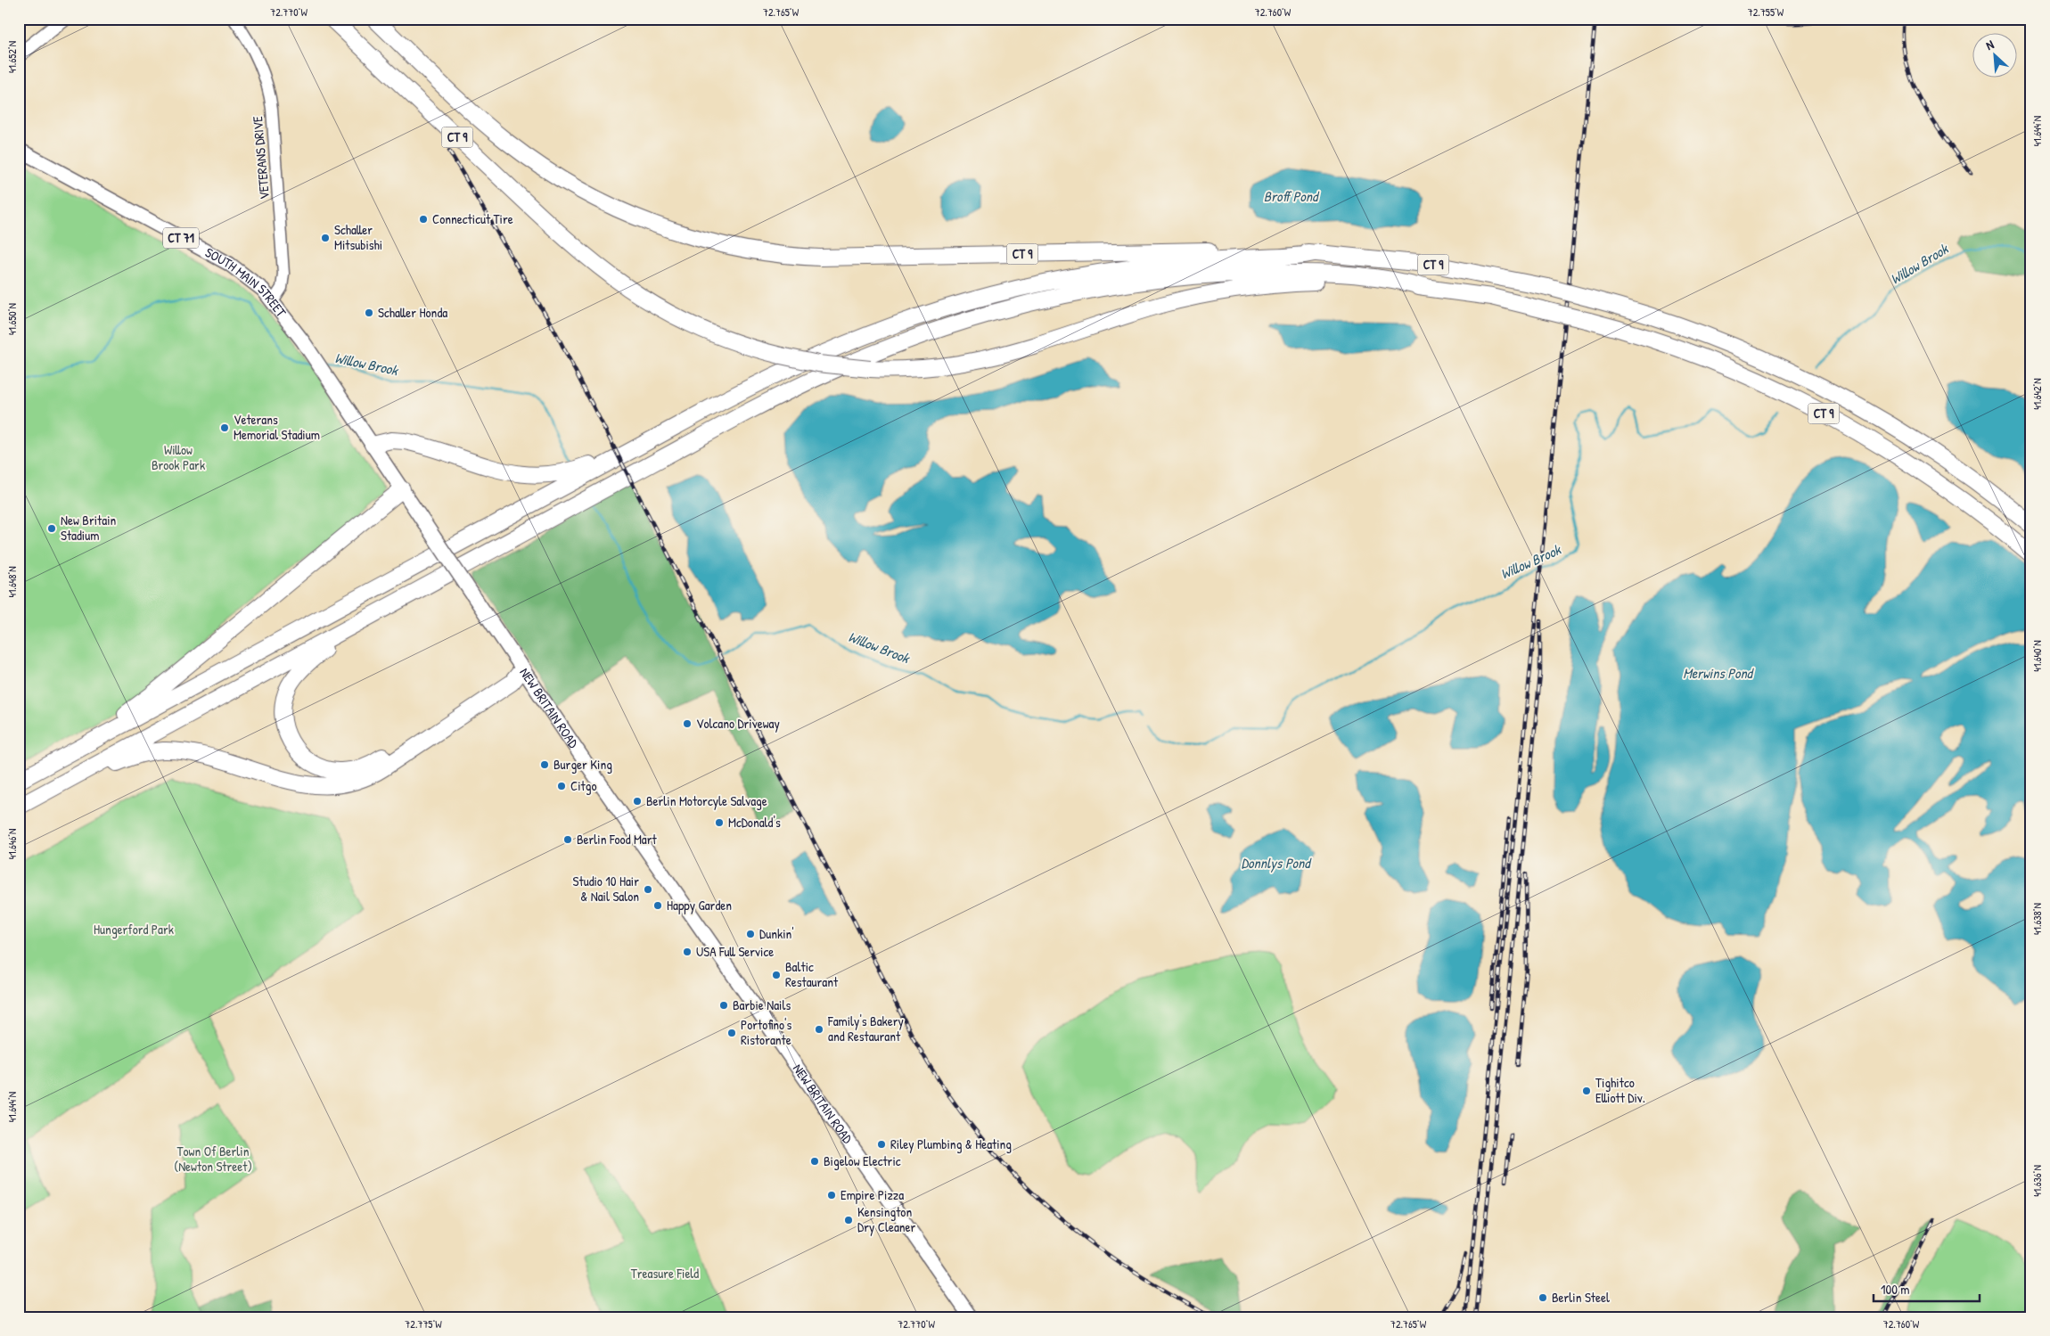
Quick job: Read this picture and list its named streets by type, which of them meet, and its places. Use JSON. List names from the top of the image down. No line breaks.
{"streets":{"highway":["CT 9"],"main road":["CT 71","SOUTH MAIN STREET","NEW BRITAIN ROAD"],"street":["VETERANS DRIVE"]},"crossings":[["VETERANS DRIVE","SOUTH MAIN STREET"],["SOUTH MAIN STREET","NEW BRITAIN ROAD"]],"water":["Broff Pond","Willow Brook","Merwins Pond","Donnlys Pond"],"parks":["Willow Brook Park","Hungerford Park","Town Of Berlin (Newton Street)","Treasure Field"],"places":["Connecticut Tire","Schaller Mitsubishi","Schaller Honda","Veterans Memorial Stadium","New Britain Stadium","Volcano Driveway","Burger King","Citgo","Berlin Motorcyle Salvage","McDonald's","Berlin Food Mart","Studio 10 Hair & Nail Salon","Happy Garden","Dunkin'","USA Full Service","Baltic Restaurant","Barbie Nails","Family's Bakery and Restaurant","Portofino's Ristorante","Tighitco Elliott Div.","Riley Plumbing & Heating","Bigelow Electric","Empire Pizza","Kensington Dry Cleaner","Berlin Steel"],"scale_bar":"100 m","north":"top left","coordinates":["72.770°W","72.765°W","72.760°W","72.755°W","41.652°N","41.644°N","41.650°N","41.642°N","41.648°N","41.640°N","41.646°N","41.638°N","41.636°N","72.775°W"]}
